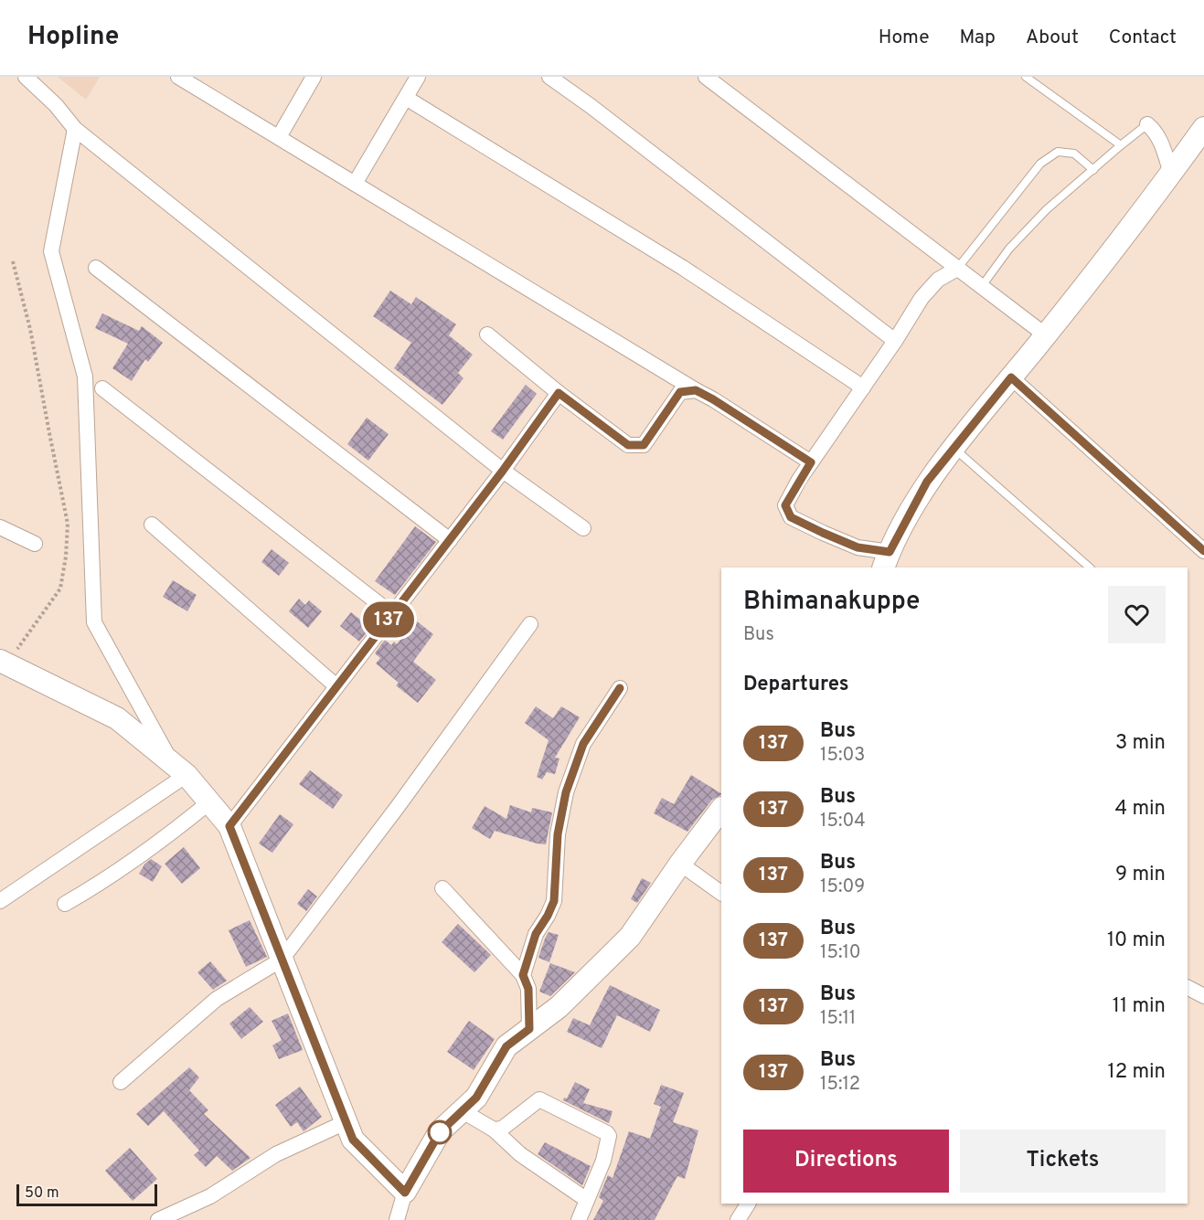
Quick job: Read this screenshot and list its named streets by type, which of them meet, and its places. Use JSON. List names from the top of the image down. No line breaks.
{"lines":["bus line 137"],"scale_bar":"50 m","page":{"header":"Hopline","nav":["Home","Map","About","Contact"],"on_map":"137","heading":[["Bhimanakuppe","Bus"],"Departures"],"list":[{"mark":"137","name":"Bus","note":"15:03","value":"3 min"},{"mark":"137","name":"Bus","note":"15:04","value":"4 min"},{"mark":"137","name":"Bus","note":"15:09","value":"9 min"},{"mark":"137","name":"Bus","note":"15:10","value":"10 min"},{"mark":"137","name":"Bus","note":"15:11","value":"11 min"},{"mark":"137","name":"Bus","note":"15:12","value":"12 min"}],"buttons":["Directions","Tickets"],"scale":"50 m"}}
